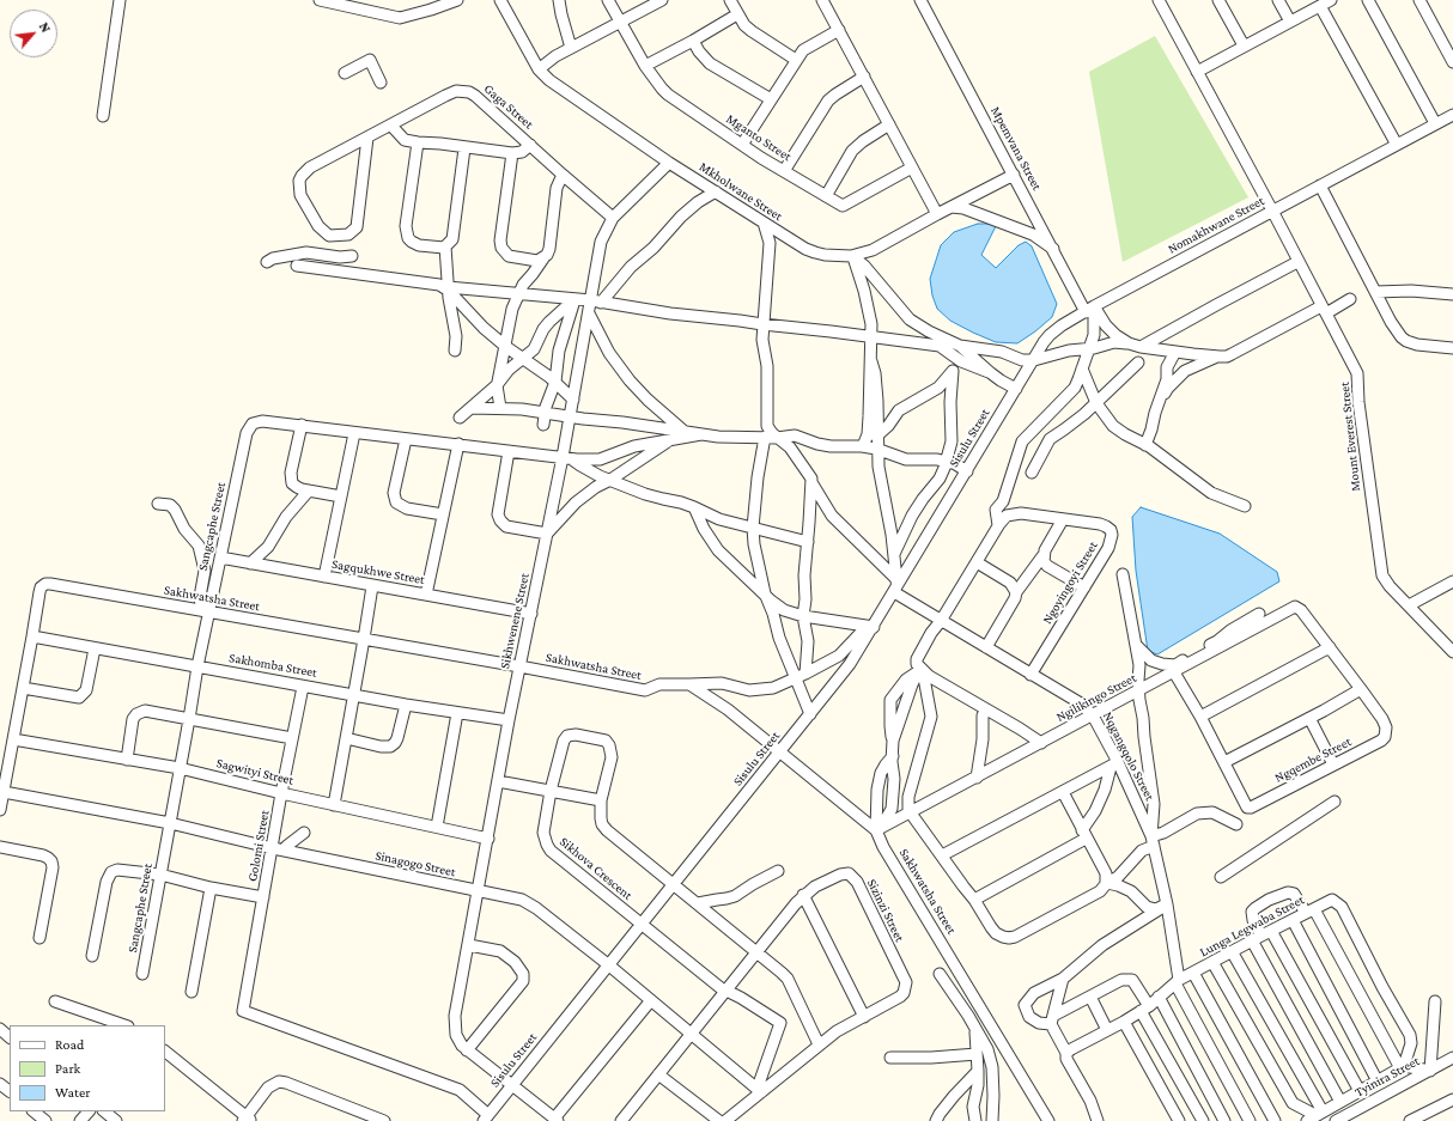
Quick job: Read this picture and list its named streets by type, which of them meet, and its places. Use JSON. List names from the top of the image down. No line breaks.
{"streets":{"street":["Gaga Street","Mganto Street","Mpemvana Street","Mkholwane Street","Nomakhwane Street","Mount Everest Street","Sisulu Street","Sangcaphe Street","Sagqukhwe Street","Ngoyingoyi Street","Sakhwatsha Street","Sikhwenene Street","Sakhomba Street","Ngilikingo Street","Nqgangqolo Street","Ngqembe Street","Sagwityi Street","Golomi Street","Sinagogo Street","Sikhova Crescent","Sizinzi Street","Lunga Legwaba Street","Tyinira Street"]},"crossings":[["Gaga Street","Sikhwenene Street"],["Mpemvana Street","Mkholwane Street"],["Mpemvana Street","Nomakhwane Street"],["Mkholwane Street","Sikhwenene Street"],["Nomakhwane Street","Mount Everest Street"],["Nomakhwane Street","Sisulu Street"],["Sisulu Street","Sakhwatsha Street"],["Sisulu Street","Sikhwenene Street"],["Sisulu Street","Nqgangqolo Street"],["Sisulu Street","Golomi Street"],["Sisulu Street","Sinagogo Street"],["Sisulu Street","Sikhova Crescent"],["Sangcaphe Street","Sagqukhwe Street"],["Sangcaphe Street","Sakhwatsha Street"],["Sangcaphe Street","Sikhwenene Street"],["Sangcaphe Street","Sakhomba Street"],["Sangcaphe Street","Sagwityi Street"],["Sangcaphe Street","Sinagogo Street"],["Sagqukhwe Street","Sikhwenene Street"],["Ngoyingoyi Street","Nqgangqolo Street"],["Sakhwatsha Street","Sikhwenene Street"],["Sakhwatsha Street","Sakhomba Street"],["Sakhwatsha Street","Ngilikingo Street"],["Sikhwenene Street","Sakhomba Street"],["Sikhwenene Street","Sagwityi Street"],["Sikhwenene Street","Sinagogo Street"],["Sakhomba Street","Golomi Street"],["Ngilikingo Street","Nqgangqolo Street"],["Ngilikingo Street","Ngqembe Street"],["Nqgangqolo Street","Lunga Legwaba Street"],["Sagwityi Street","Golomi Street"],["Golomi Street","Sinagogo Street"],["Sinagogo Street","Sikhova Crescent"],["Sinagogo Street","Sizinzi Street"],["Sikhova Crescent","Sizinzi Street"]],"legend":["Road","Park","Water"],"north":"top right"}
